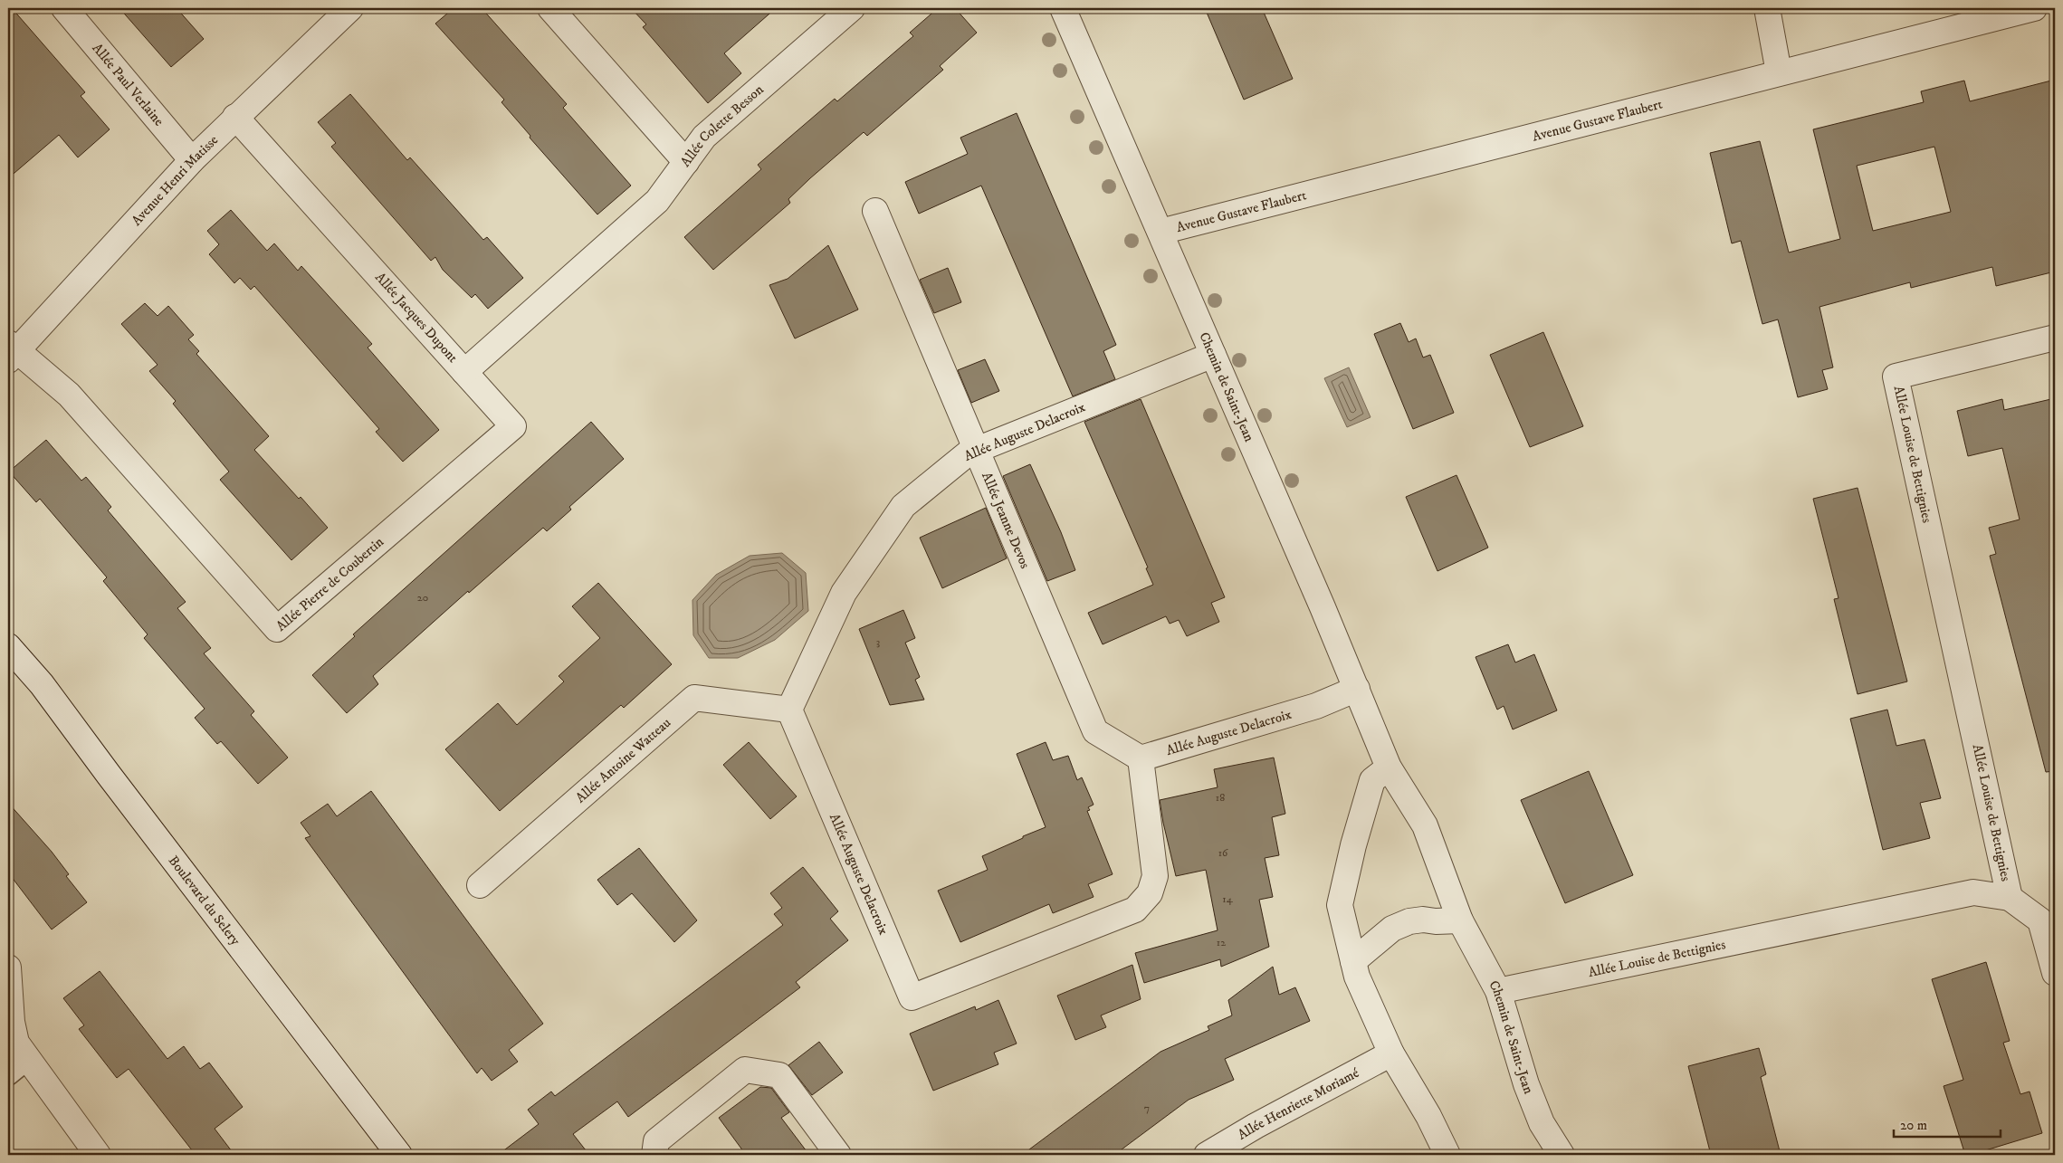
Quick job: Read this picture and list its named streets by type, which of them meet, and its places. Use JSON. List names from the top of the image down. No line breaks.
{"streets":{"street":["Allée Paul Verlaine","Allée Colette Besson","Avenue Gustave Flaubert","Avenue Henri Matisse","Allée Jacques Dupont","Chemin de Saint-Jean","Allée Auguste Delacroix","Allée Louise de Bettignies","Allée Jeanne Devos","Allée Pierre de Coubertin","Allée Antoine Watteau","Boulevard du Selery","Allée Henriette Moriamé"]},"crossings":[["Allée Paul Verlaine","Avenue Henri Matisse"],["Allée Colette Besson","Allée Jacques Dupont"],["Avenue Gustave Flaubert","Chemin de Saint-Jean"],["Avenue Henri Matisse","Allée Jacques Dupont"],["Avenue Henri Matisse","Allée Pierre de Coubertin"],["Allée Jacques Dupont","Allée Pierre de Coubertin"],["Chemin de Saint-Jean","Allée Auguste Delacroix"],["Chemin de Saint-Jean","Allée Louise de Bettignies"],["Allée Auguste Delacroix","Allée Jeanne Devos"],["Allée Auguste Delacroix","Allée Antoine Watteau"]],"house_numbers":["20","3","18","16","14","12","7"],"scale_bar":"20 m"}
